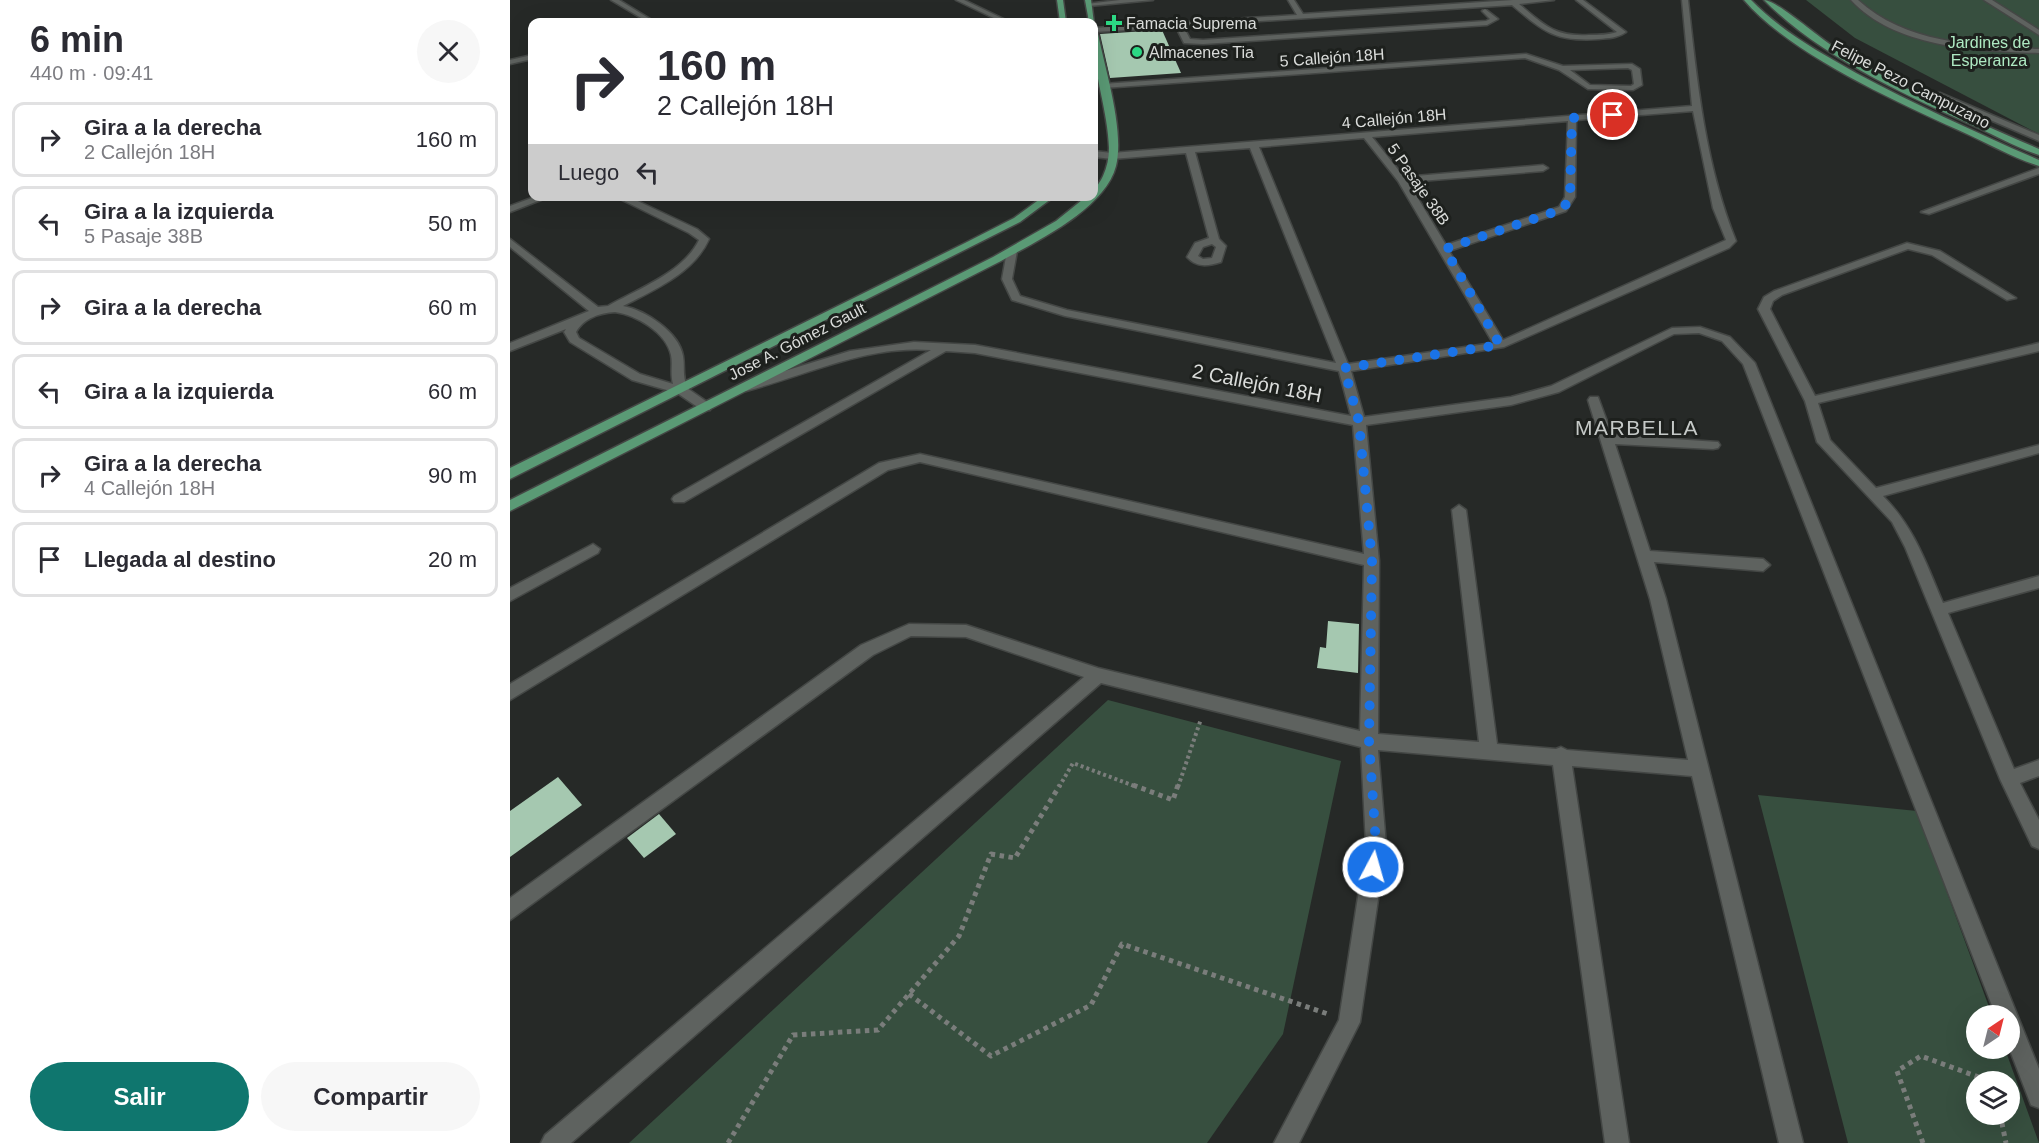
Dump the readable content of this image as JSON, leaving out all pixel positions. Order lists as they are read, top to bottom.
{
  "streets": {
    "main road": ["Felipe Pezo Campuzano", "Jose A. Gómez Gault"],
    "street": [
      "5 Callejón 18H",
      "4 Callejón 18H",
      "5 Pasaje 38B",
      "2 Callejón 18H"
    ]
  },
  "crossings": [
    ["5 Callejón 18H", "Jose A. Gómez Gault"],
    ["4 Callejón 18H", "5 Pasaje 38B"],
    ["4 Callejón 18H", "Jose A. Gómez Gault"],
    ["4 Callejón 18H", "2 Callejón 18H"],
    ["5 Pasaje 38B", "2 Callejón 18H"],
    ["Jose A. Gómez Gault", "2 Callejón 18H"]
  ],
  "districts": ["MARBELLA"],
  "parks": ["Jardines de Esperanza"],
  "places": {
    "health": ["Famacia Suprema"],
    "other": ["Almacenes Tia"]
  },
  "north": "top right",
  "page": {
    "heading": ["6 min", "440 m · 09:41"],
    "turn": ["160 m", "2 Callejón 18H"],
    "list": [
      {
        "name": "Gira a la derecha",
        "note": "2 Callejón 18H",
        "value": "160 m"
      },
      {
        "name": "Gira a la izquierda",
        "note": "5 Pasaje 38B",
        "value": "50 m"
      },
      {
        "name": "Gira a la derecha",
        "value": "60 m"
      },
      {
        "name": "Gira a la izquierda",
        "value": "60 m"
      },
      {
        "name": "Gira a la derecha",
        "note": "4 Callejón 18H",
        "value": "90 m"
      },
      {
        "name": "Llegada al destino",
        "value": "20 m"
      }
    ],
    "then": "Luego",
    "buttons": ["Salir", "Compartir"]
  }
}
